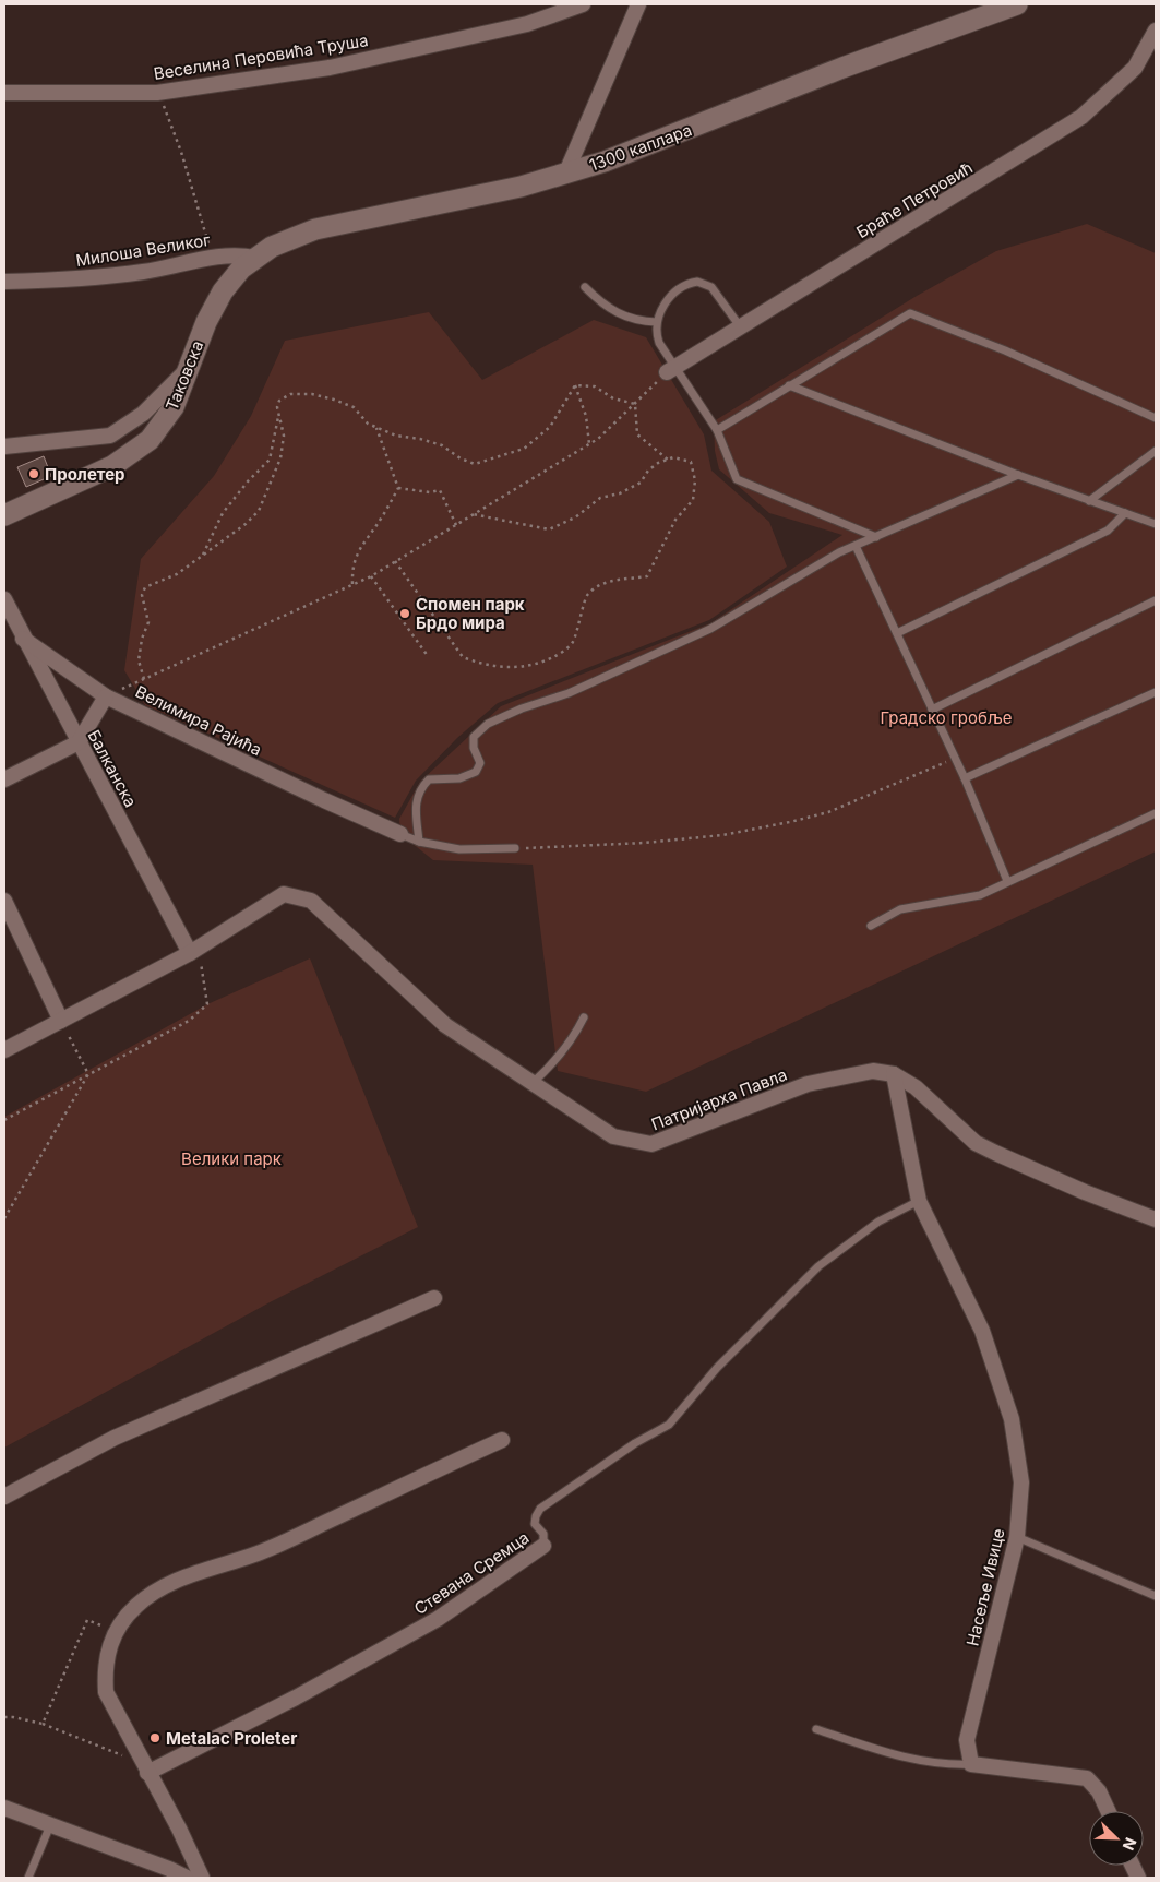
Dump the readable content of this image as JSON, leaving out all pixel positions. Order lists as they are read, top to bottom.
{
  "streets": {
    "street": [
      "Веселина Перовића Труша",
      "1300 каплара",
      "Браће Петровић",
      "Милоша Великог",
      "Таковска",
      "Велимира Рајића",
      "Балканска",
      "Патријарха Павла",
      "Стевана Сремца",
      "Насеље Ивице"
    ]
  },
  "crossings": [
    ["1300 каплара", "Милоша Великог"],
    ["1300 каплара", "Таковска"],
    ["Милоша Великог", "Таковска"],
    ["Велимира Рајића", "Балканска"],
    ["Балканска", "Патријарха Павла"],
    ["Патријарха Павла", "Насеље Ивице"],
    ["Стевана Сремца", "Насеље Ивице"]
  ],
  "parks": ["Градско гробље", "Велики парк"],
  "places": ["Пролетер", "Спомен парк Брдо мира", "Metalac Proleter"],
  "north": "bottom right"
}
